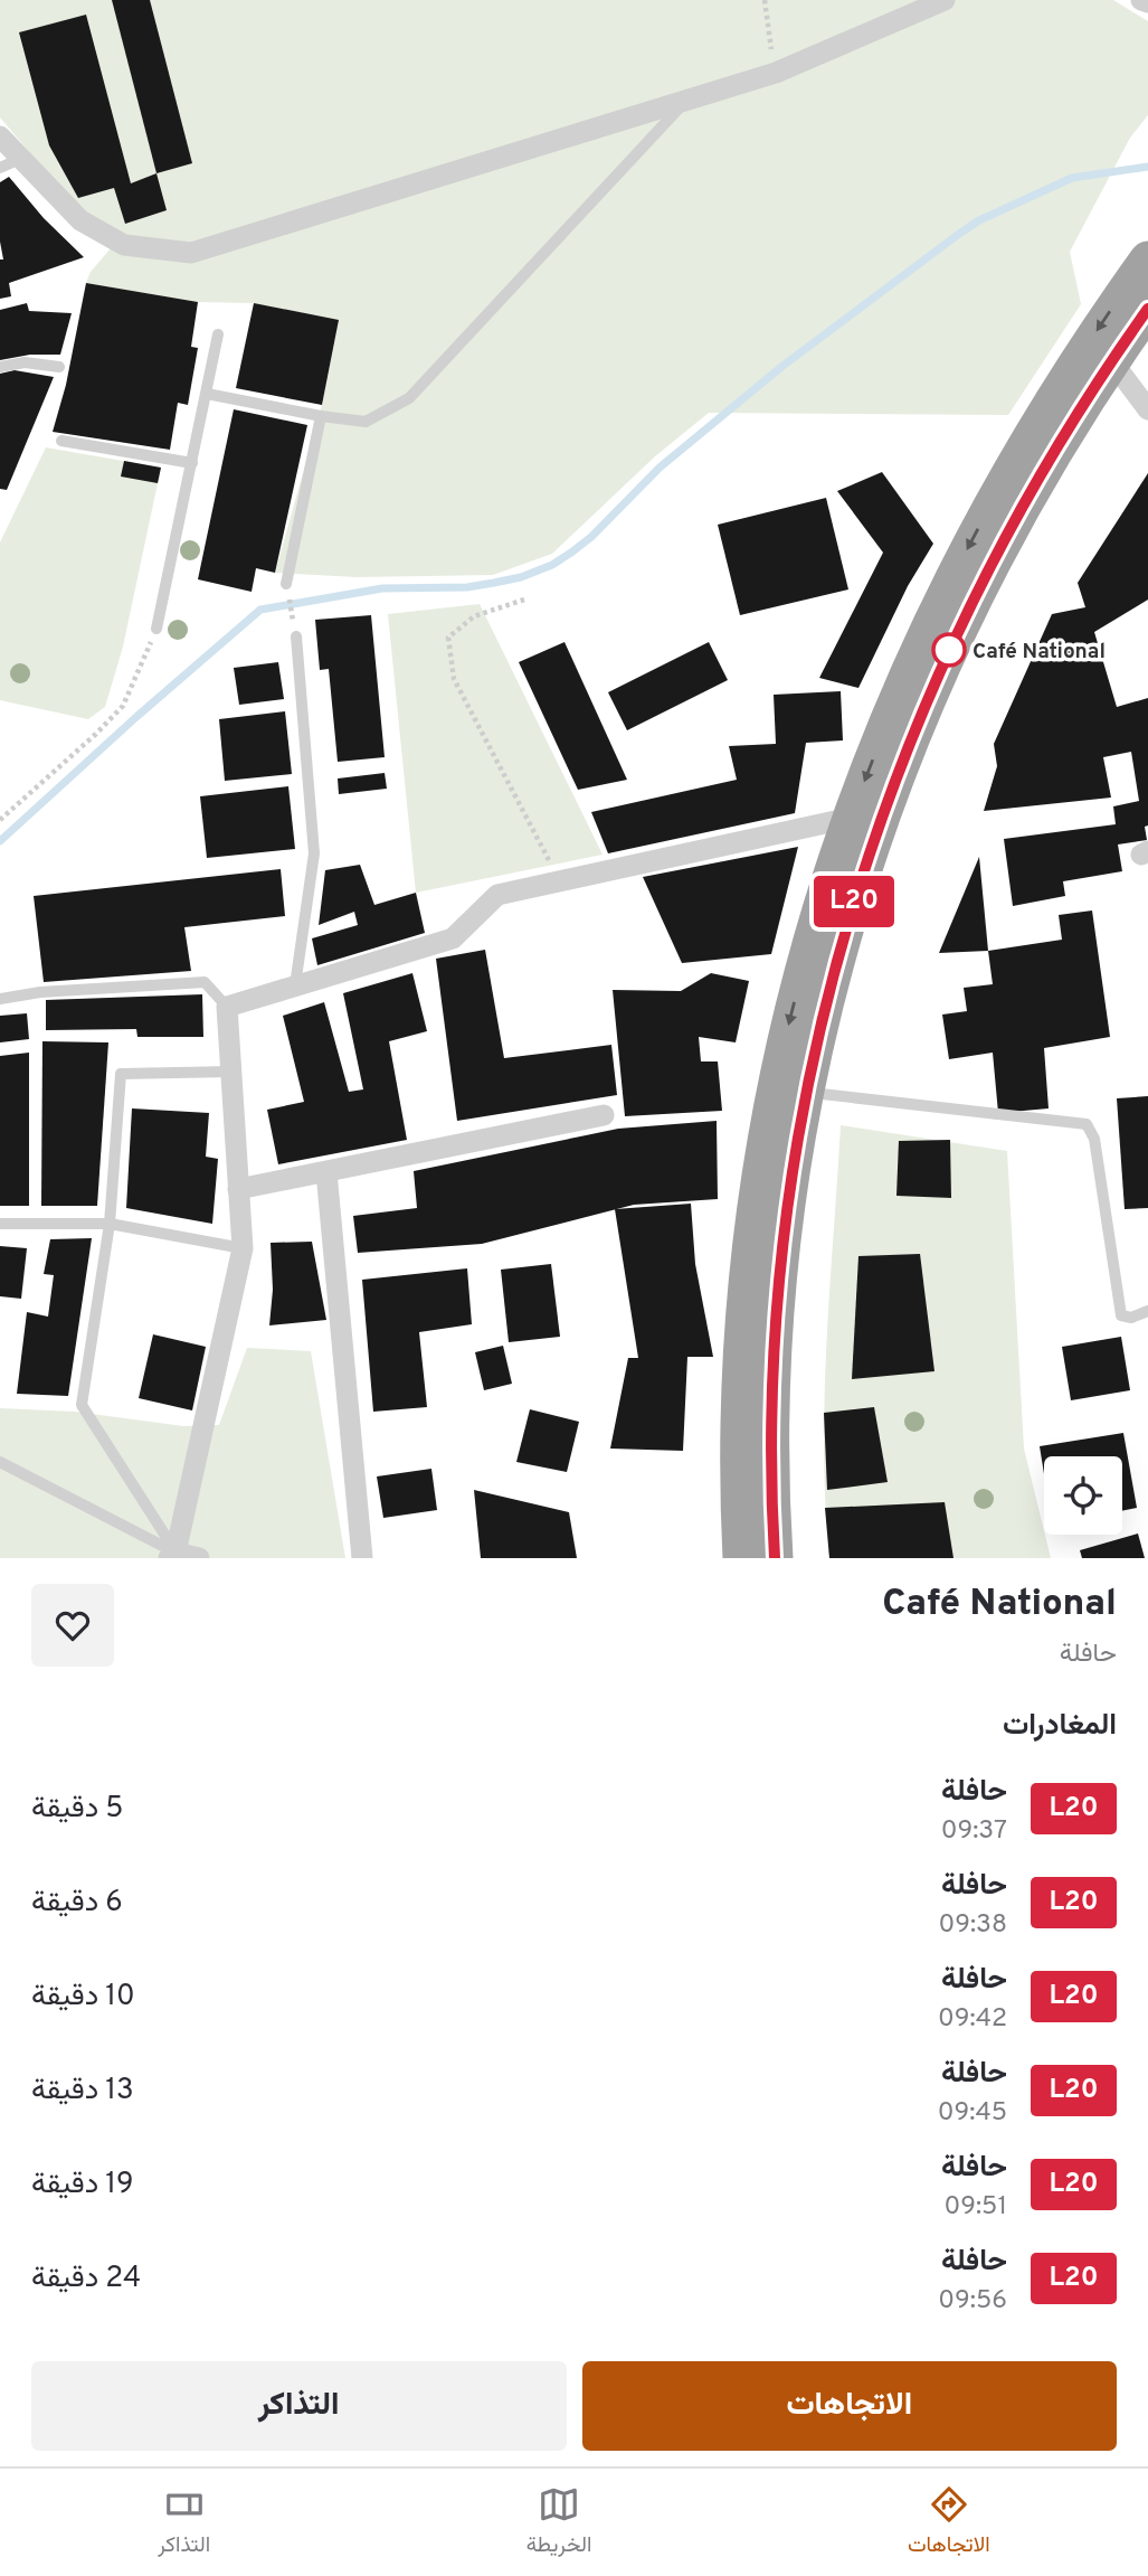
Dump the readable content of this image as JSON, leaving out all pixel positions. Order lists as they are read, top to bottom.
{
  "places": ["Café National"],
  "lines": ["bus line L20"],
  "page": {
    "on_map": "L20",
    "heading": [
      ["Café National", "حافلة"],
      "المغادرات"
    ],
    "list": [
      {
        "mark": "L20",
        "name": "حافلة",
        "note": "09:37",
        "value": "5 دقيقة"
      },
      {
        "mark": "L20",
        "name": "حافلة",
        "note": "09:38",
        "value": "6 دقيقة"
      },
      {
        "mark": "L20",
        "name": "حافلة",
        "note": "09:42",
        "value": "10 دقيقة"
      },
      {
        "mark": "L20",
        "name": "حافلة",
        "note": "09:45",
        "value": "13 دقيقة"
      },
      {
        "mark": "L20",
        "name": "حافلة",
        "note": "09:51",
        "value": "19 دقيقة"
      },
      {
        "mark": "L20",
        "name": "حافلة",
        "note": "09:56",
        "value": "24 دقيقة"
      }
    ],
    "buttons": ["الاتجاهات", "التذاكر"],
    "tabs": ["الاتجاهات", "الخريطة", "التذاكر"]
  }
}
